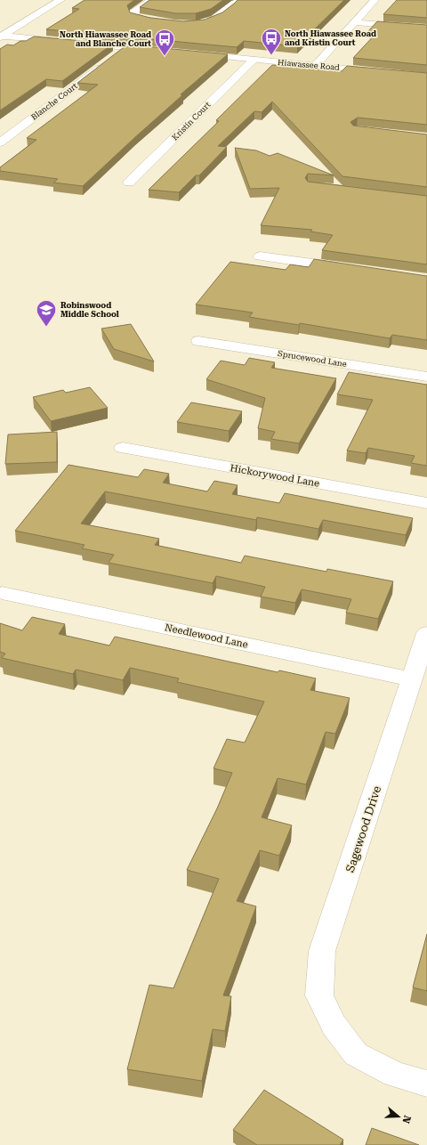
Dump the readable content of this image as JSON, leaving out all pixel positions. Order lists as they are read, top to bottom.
{
  "streets": {
    "street": [
      "Hiawassee Road",
      "Blanche Court",
      "Kristin Court",
      "Sprucewood Lane",
      "Hickorywood Lane",
      "Needlewood Lane",
      "Sagewood Drive"
    ]
  },
  "crossings": [
    ["Hiawassee Road", "Kristin Court"],
    ["Needlewood Lane", "Sagewood Drive"]
  ],
  "places": {
    "bus stop": ["North Hiawassee Road and Kristin Court", "North Hiawassee Road and Blanche Court"],
    "school or university": ["Robinswood Middle School"]
  },
  "north": "right"
}
